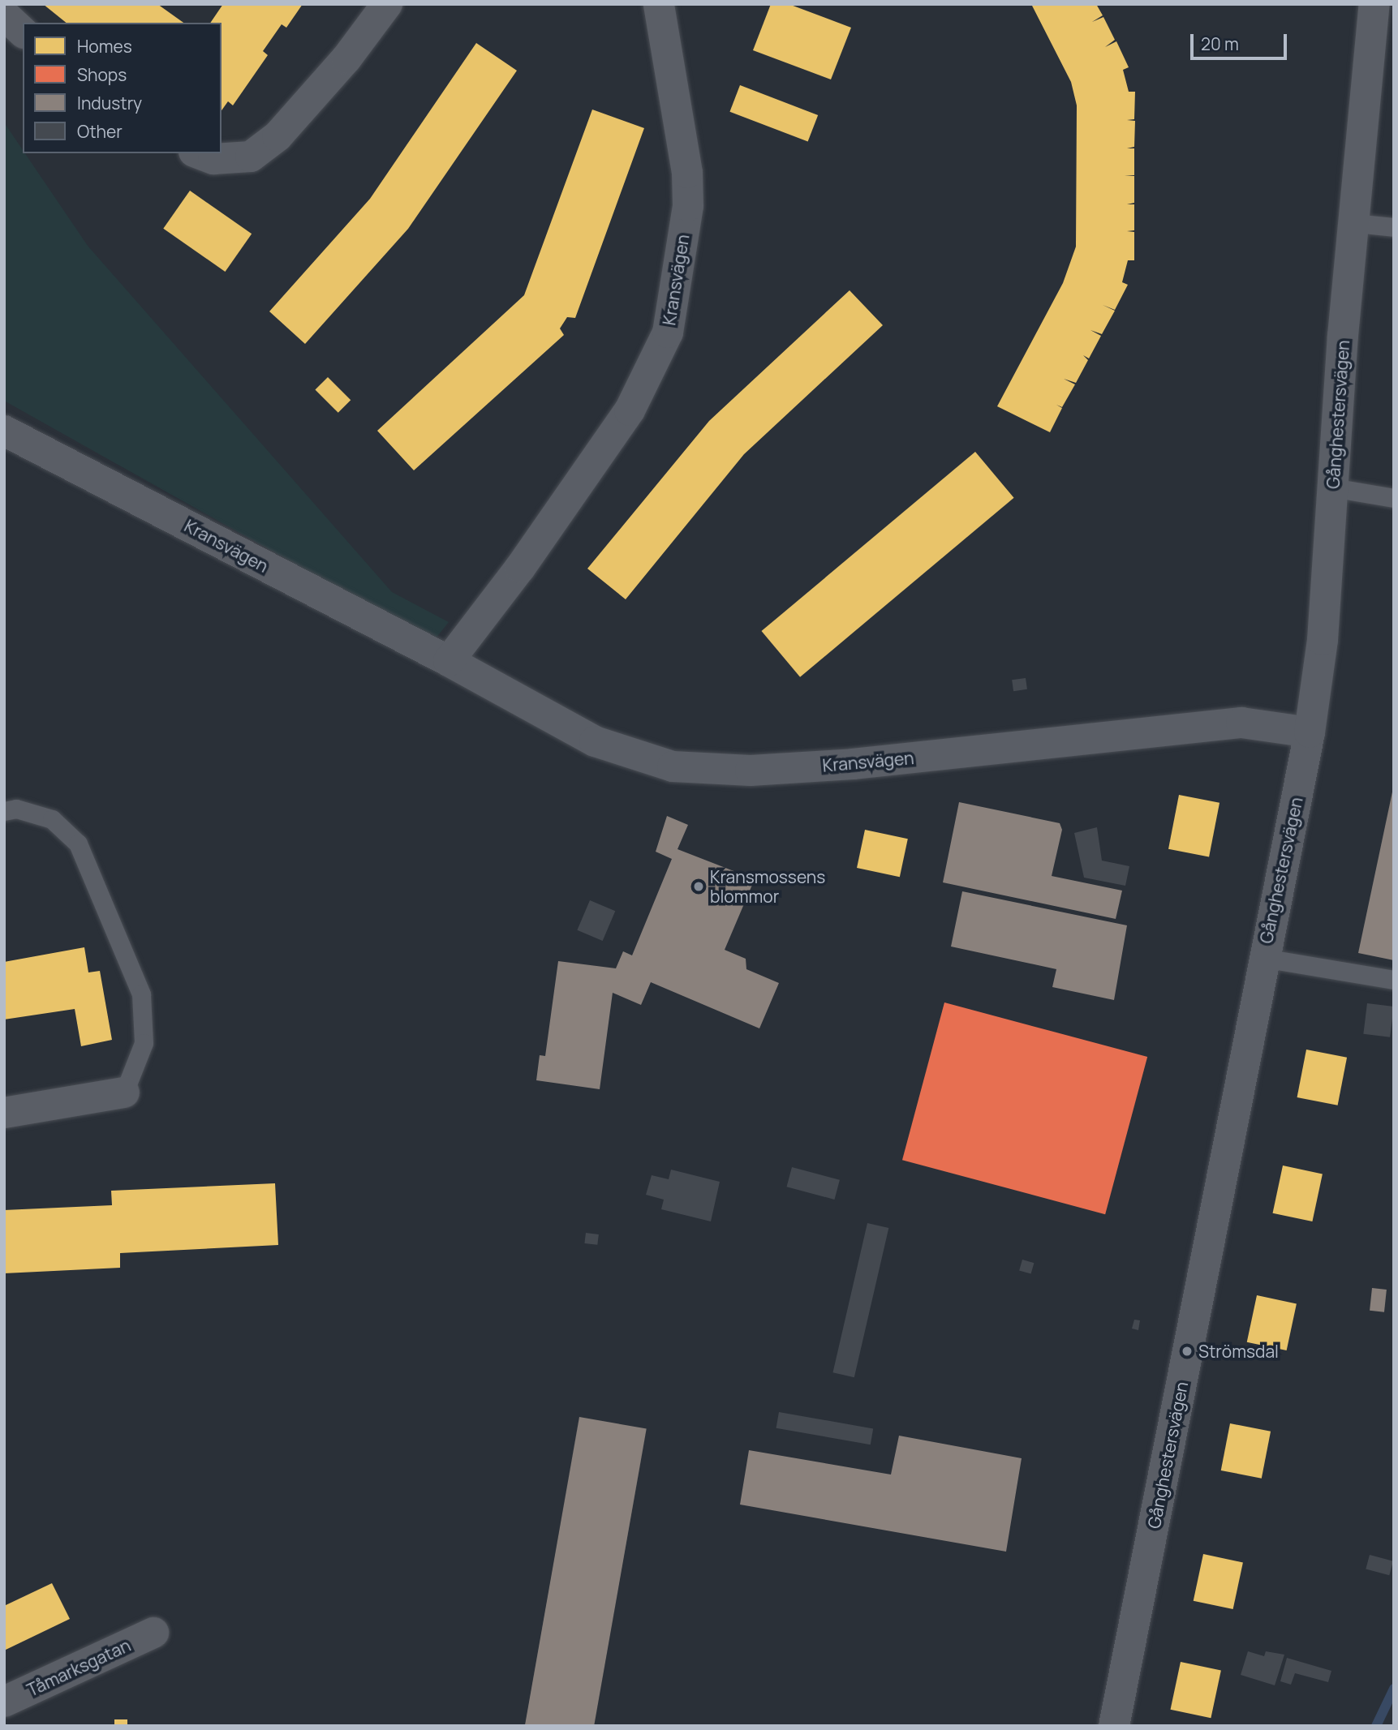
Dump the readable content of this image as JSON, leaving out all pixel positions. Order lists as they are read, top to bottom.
{
  "streets": {
    "street": ["Kransvägen", "Gånghestersvägen", "Tåmarksgatan"]
  },
  "crossings": [
    ["Kransvägen", "Gånghestersvägen"]
  ],
  "places": ["Kransmossens blommor", "Strömsdal"],
  "legend": [
    "Homes",
    "Shops",
    "Industry",
    "Other"
  ],
  "scale_bar": "20 m"
}
